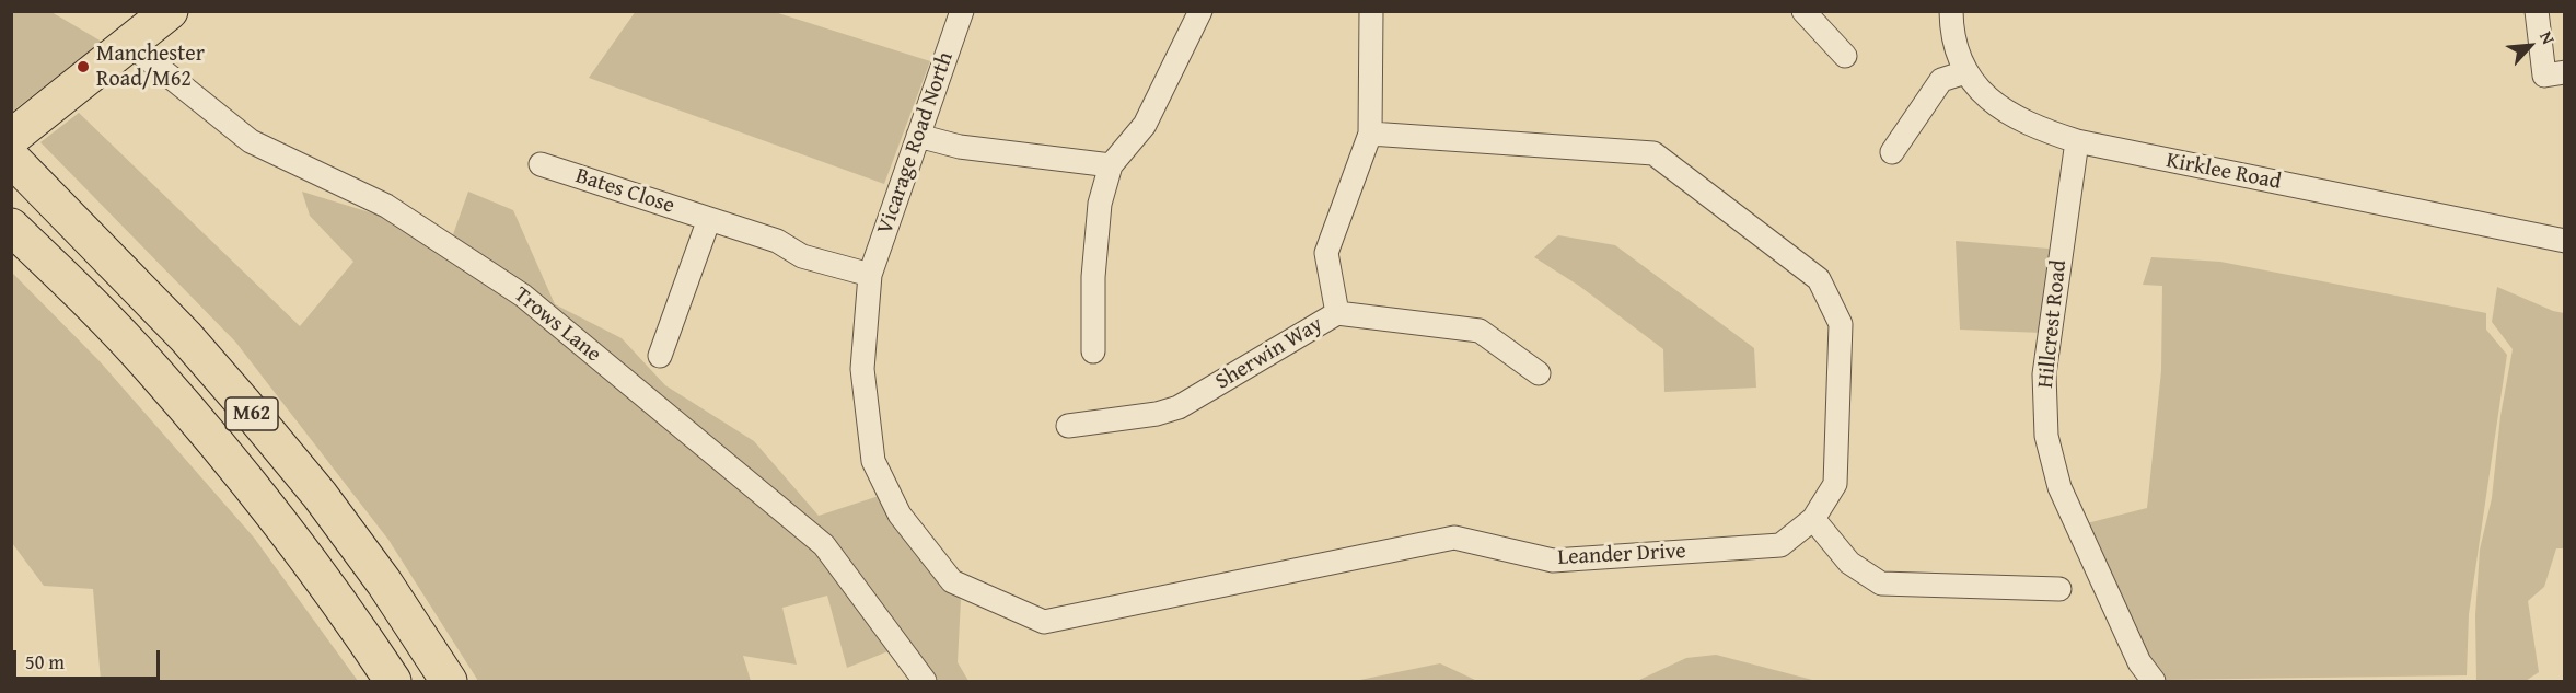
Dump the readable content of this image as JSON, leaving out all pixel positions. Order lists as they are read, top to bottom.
{
  "streets": {
    "main road": ["M62"],
    "street": [
      "Vicarage Road North",
      "Kirklee Road",
      "Bates Close",
      "Hillcrest Road",
      "Trows Lane",
      "Sherwin Way",
      "Leander Drive"
    ]
  },
  "crossings": [
    ["Vicarage Road North", "Bates Close"],
    ["Vicarage Road North", "Leander Drive"],
    ["Kirklee Road", "Hillcrest Road"],
    ["Bates Close", "Leander Drive"]
  ],
  "places": ["Manchester Road/M62"],
  "scale_bar": "50 m",
  "north": "top right"
}
